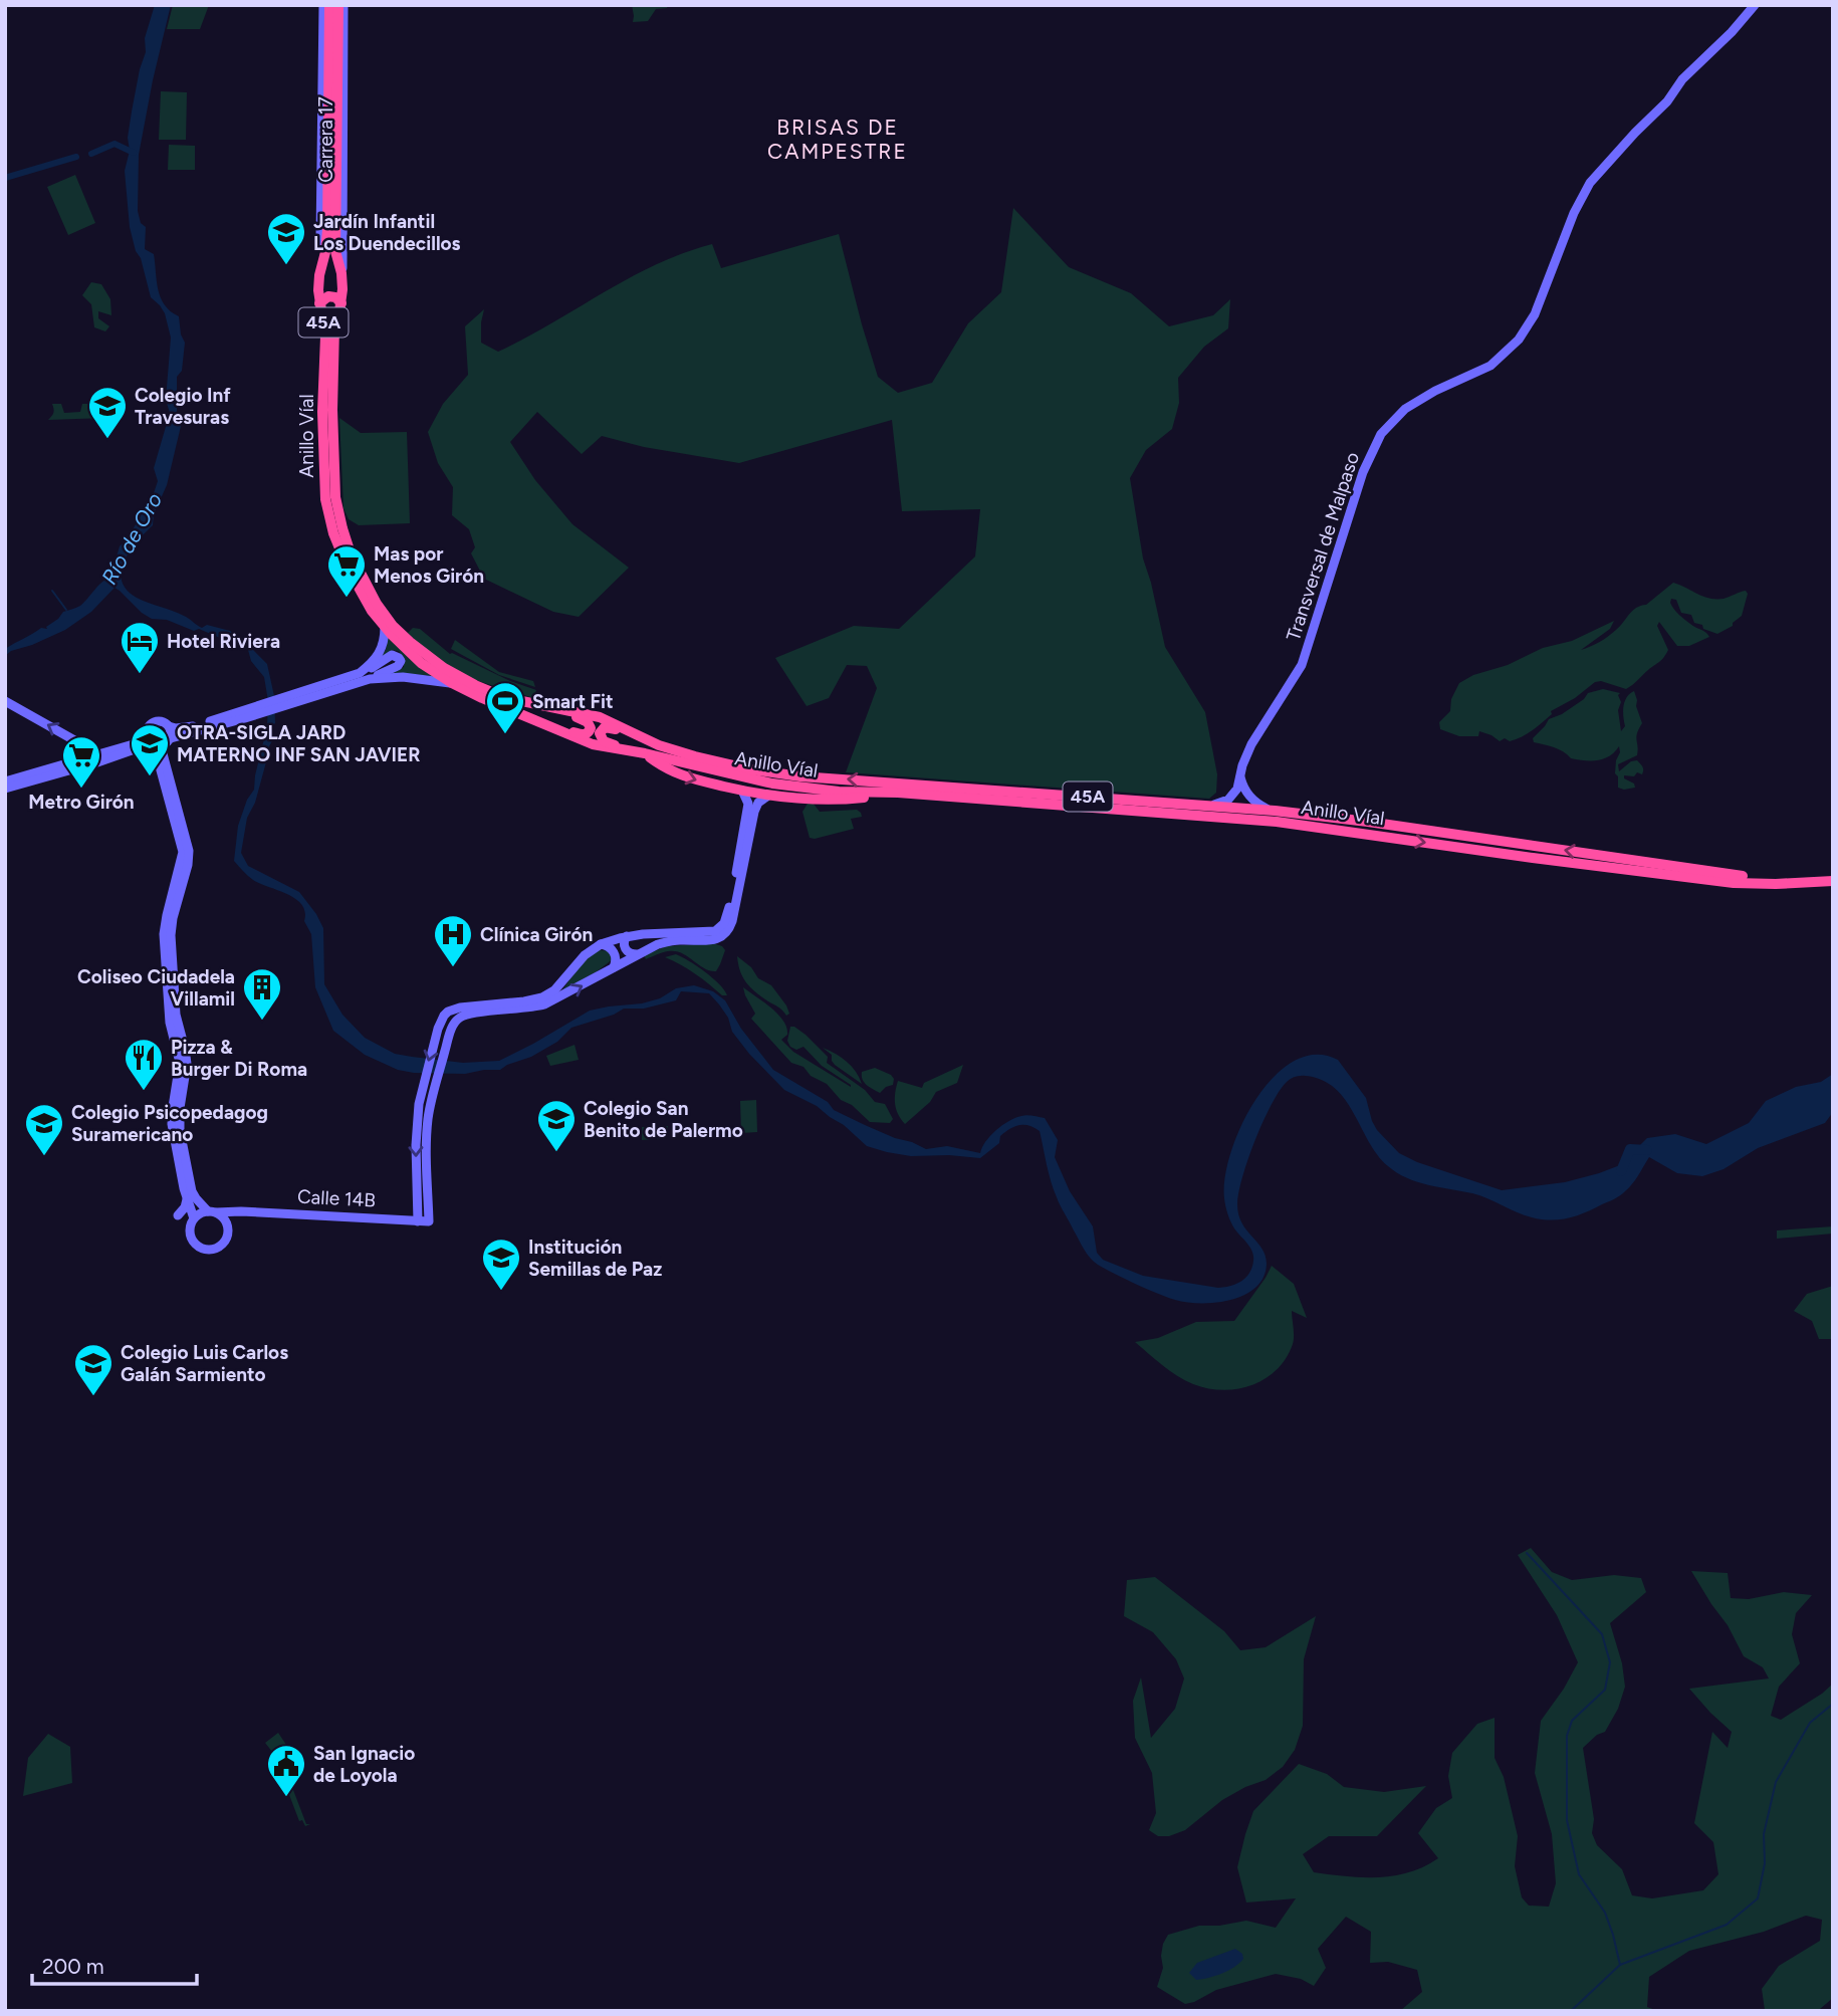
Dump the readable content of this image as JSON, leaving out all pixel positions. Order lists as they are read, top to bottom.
{
  "streets": {
    "highway": ["45A", "Anillo Víal"],
    "street": ["Transversal de Malpaso", "Calle 14B"]
  },
  "crossings": [
    ["Anillo Víal", "Transversal de Malpaso"]
  ],
  "one_way": ["Calle 14B"],
  "districts": ["BRISAS DE CAMPESTRE"],
  "water": ["Río de Oro"],
  "places": {
    "school or university": [
      "Jardín Infantil Los Duendecillos",
      "Colegio Inf Travesuras",
      "OTRA-SIGLA JARD MATERNO INF SAN JAVIER",
      "Colegio San Benito de Palermo",
      "Colegio Psicopedagog Suramericano",
      "Institución Semillas de Paz",
      "Colegio Luis Carlos Galán Sarmiento"
    ],
    "supermarket": ["Mas por Menos Girón", "Metro Girón"],
    "hotel": ["Hotel Riviera"],
    "sports": ["Smart Fit"],
    "hospital": ["Clínica Girón"],
    "building": ["Coliseo Ciudadela Villamil"],
    "restaurant": ["Pizza & Burger Di Roma"],
    "public building": ["San Ignacio de Loyola"]
  },
  "scale_bar": "200 m"
}
